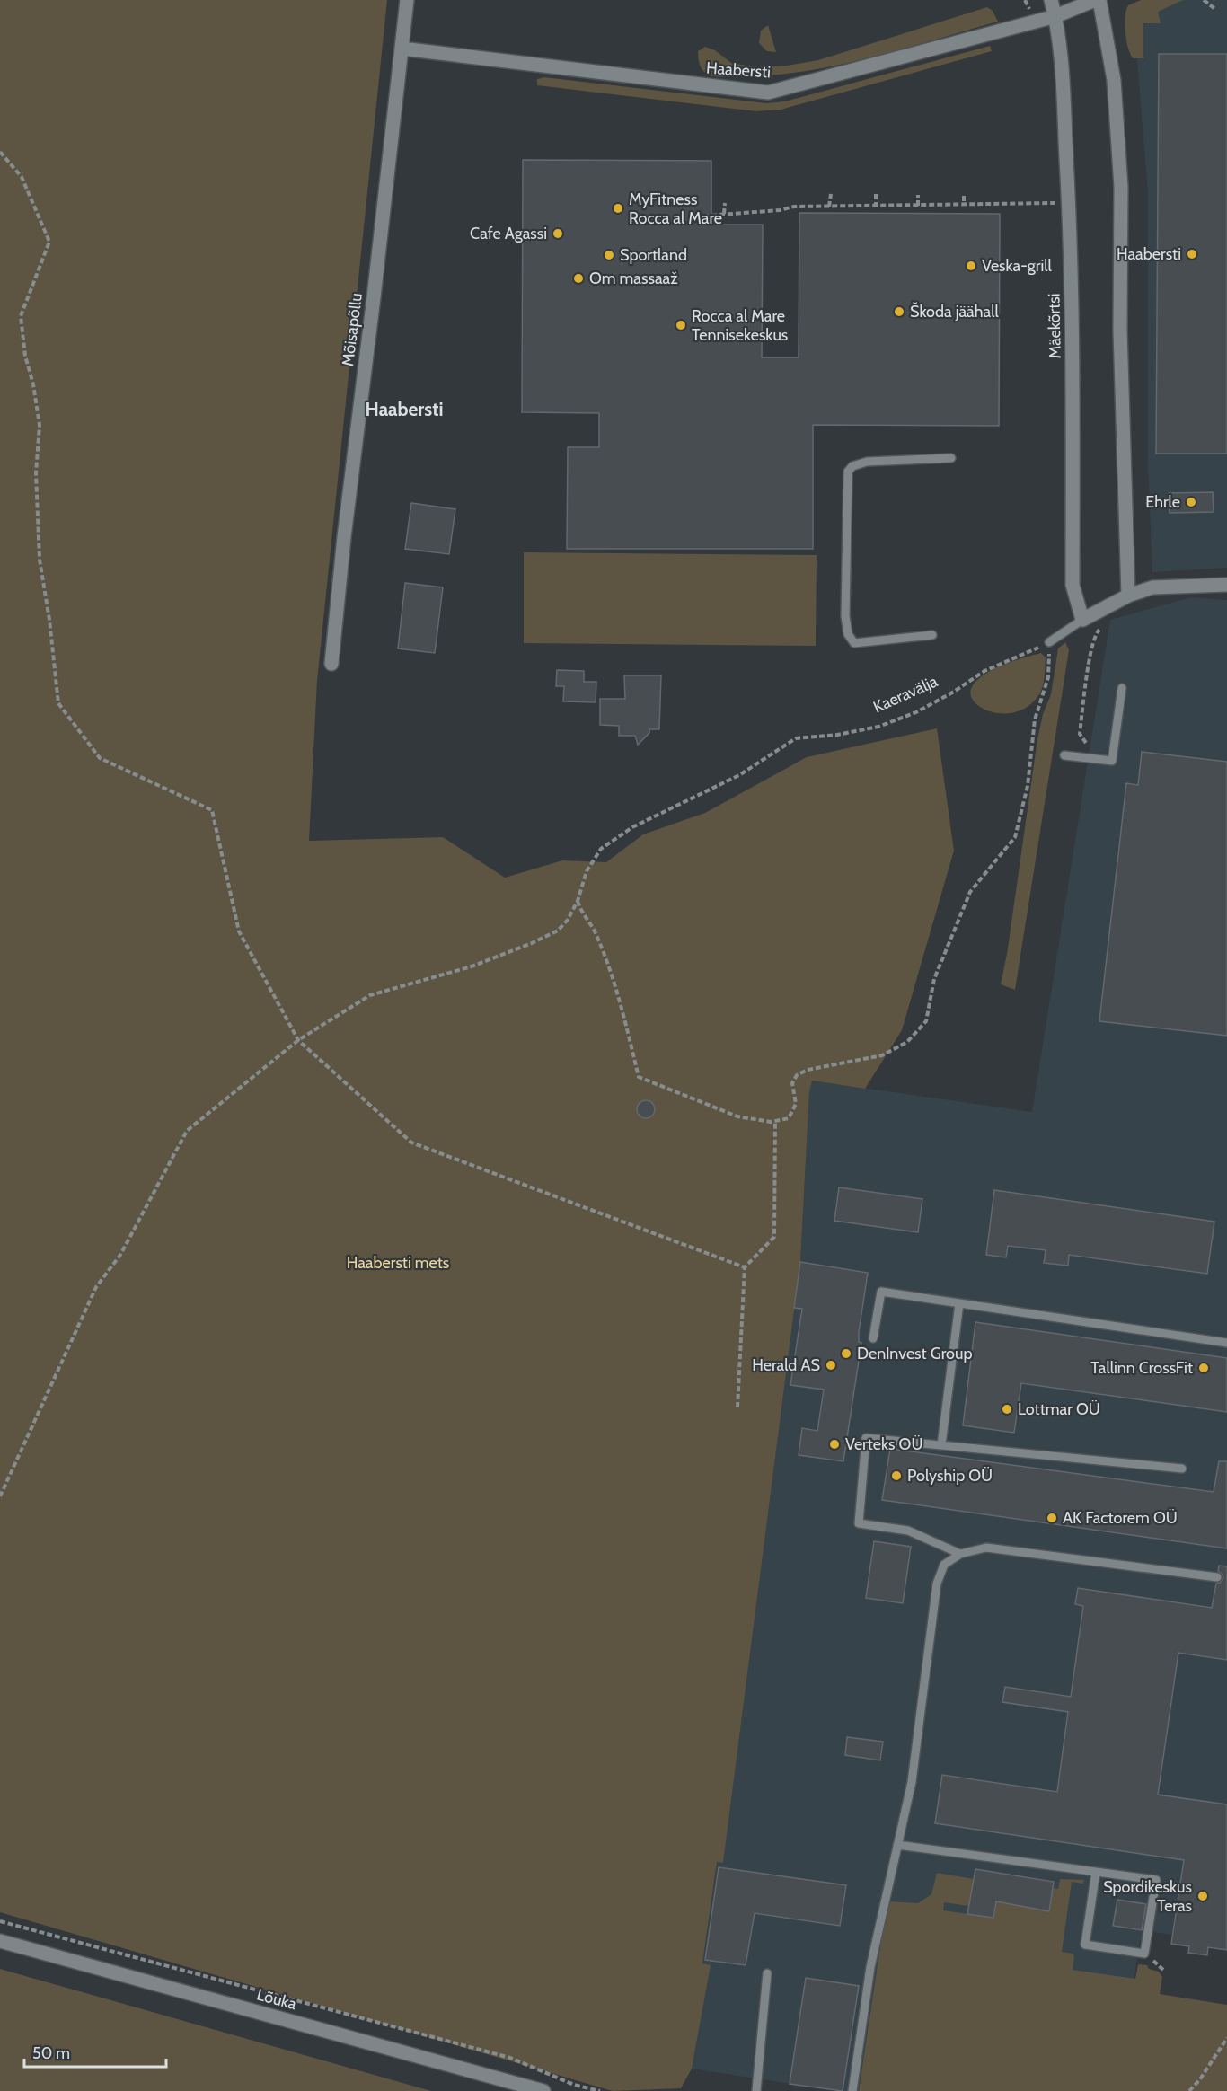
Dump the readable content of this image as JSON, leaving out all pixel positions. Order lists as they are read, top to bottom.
{
  "streets": {
    "street": [
      "Haabersti",
      "Mäekõrtsi",
      "Mõisapõllu",
      "Lõuka"
    ],
    "path": ["Kaeravälja"]
  },
  "crossings": [
    ["Haabersti", "Mäekõrtsi"],
    ["Haabersti", "Mõisapõllu"]
  ],
  "districts": ["Haabersti"],
  "parks": ["Haabersti mets"],
  "places": [
    "MyFitness Rocca al Mare",
    "Cafe Agassi",
    "Haabersti",
    "Sportland",
    "Veska-grill",
    "Om massaaž",
    "Škoda jäähall",
    "Rocca al Mare Tennisekeskus",
    "Ehrle",
    "DenInvest Group",
    "Herald AS",
    "Tallinn CrossFit",
    "Lottmar OÜ",
    "Verteks OÜ",
    "Polyship OÜ",
    "AK Factorem OÜ",
    "Spordikeskus Teras"
  ],
  "scale_bar": "50 m"
}
